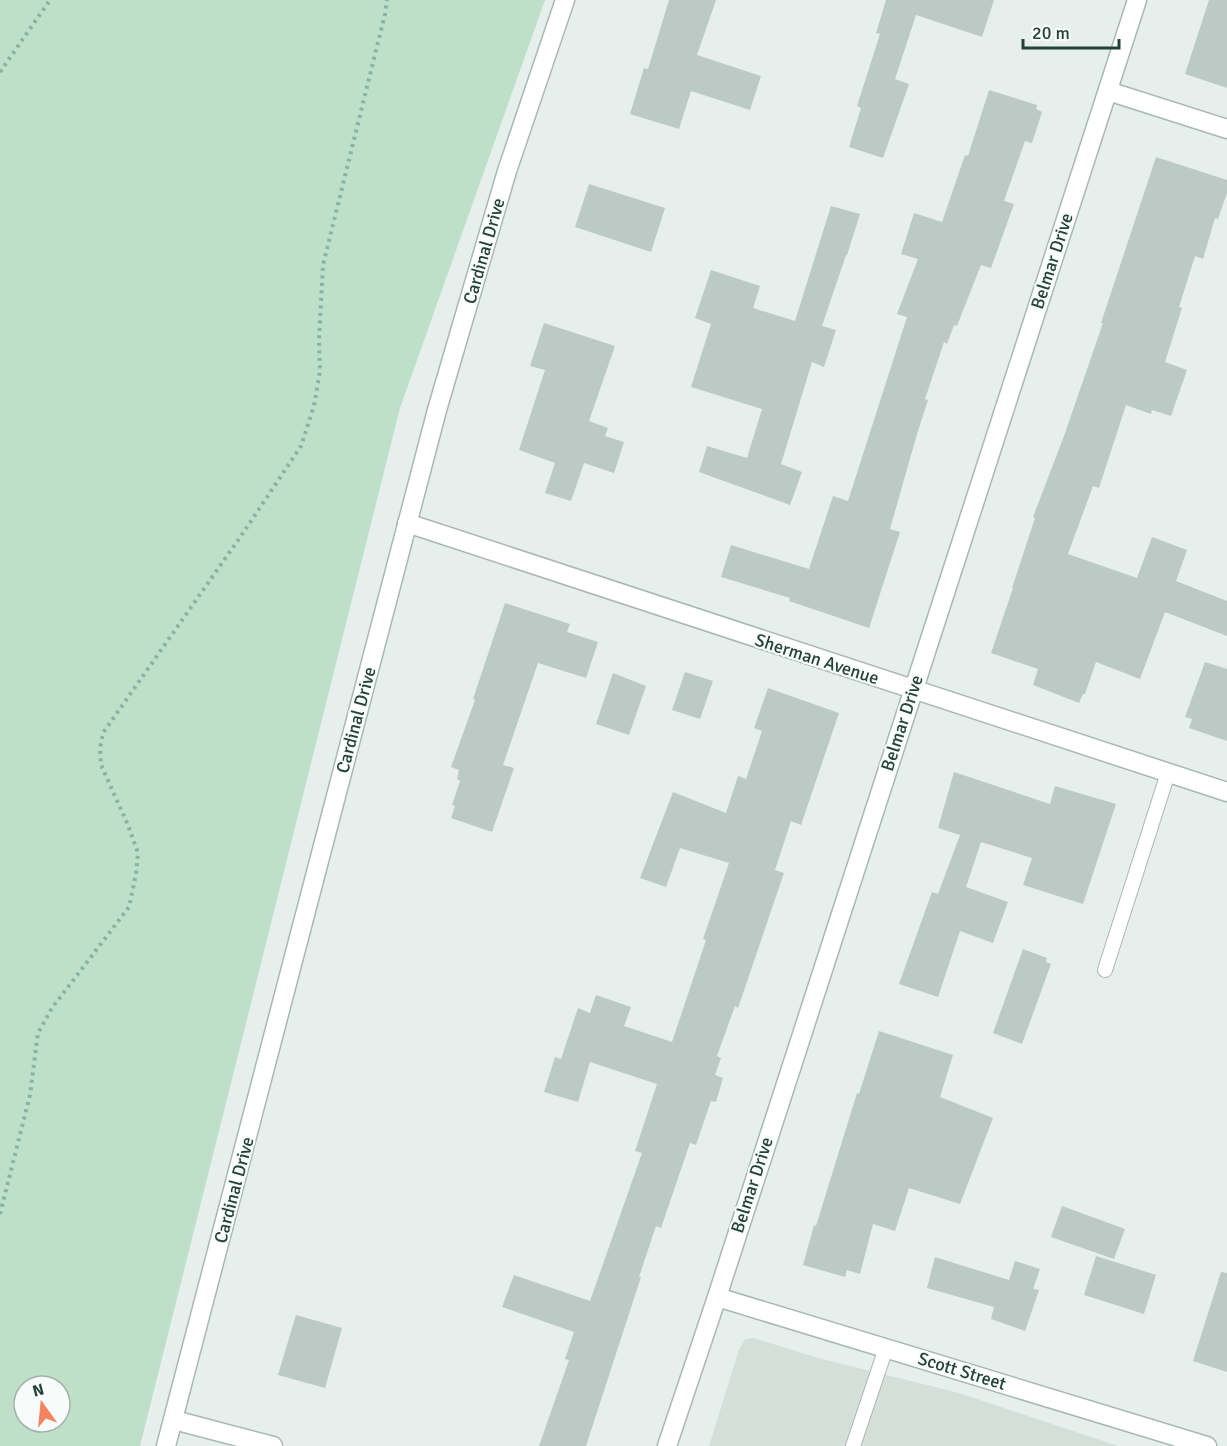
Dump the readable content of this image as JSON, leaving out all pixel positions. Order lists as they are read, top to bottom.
{
  "streets": {
    "street": [
      "Cardinal Drive",
      "Belmar Drive",
      "Sherman Avenue",
      "Scott Street"
    ]
  },
  "crossings": [
    ["Cardinal Drive", "Sherman Avenue"],
    ["Belmar Drive", "Sherman Avenue"],
    ["Belmar Drive", "Scott Street"]
  ],
  "scale_bar": "20 m",
  "north": "top"
}
